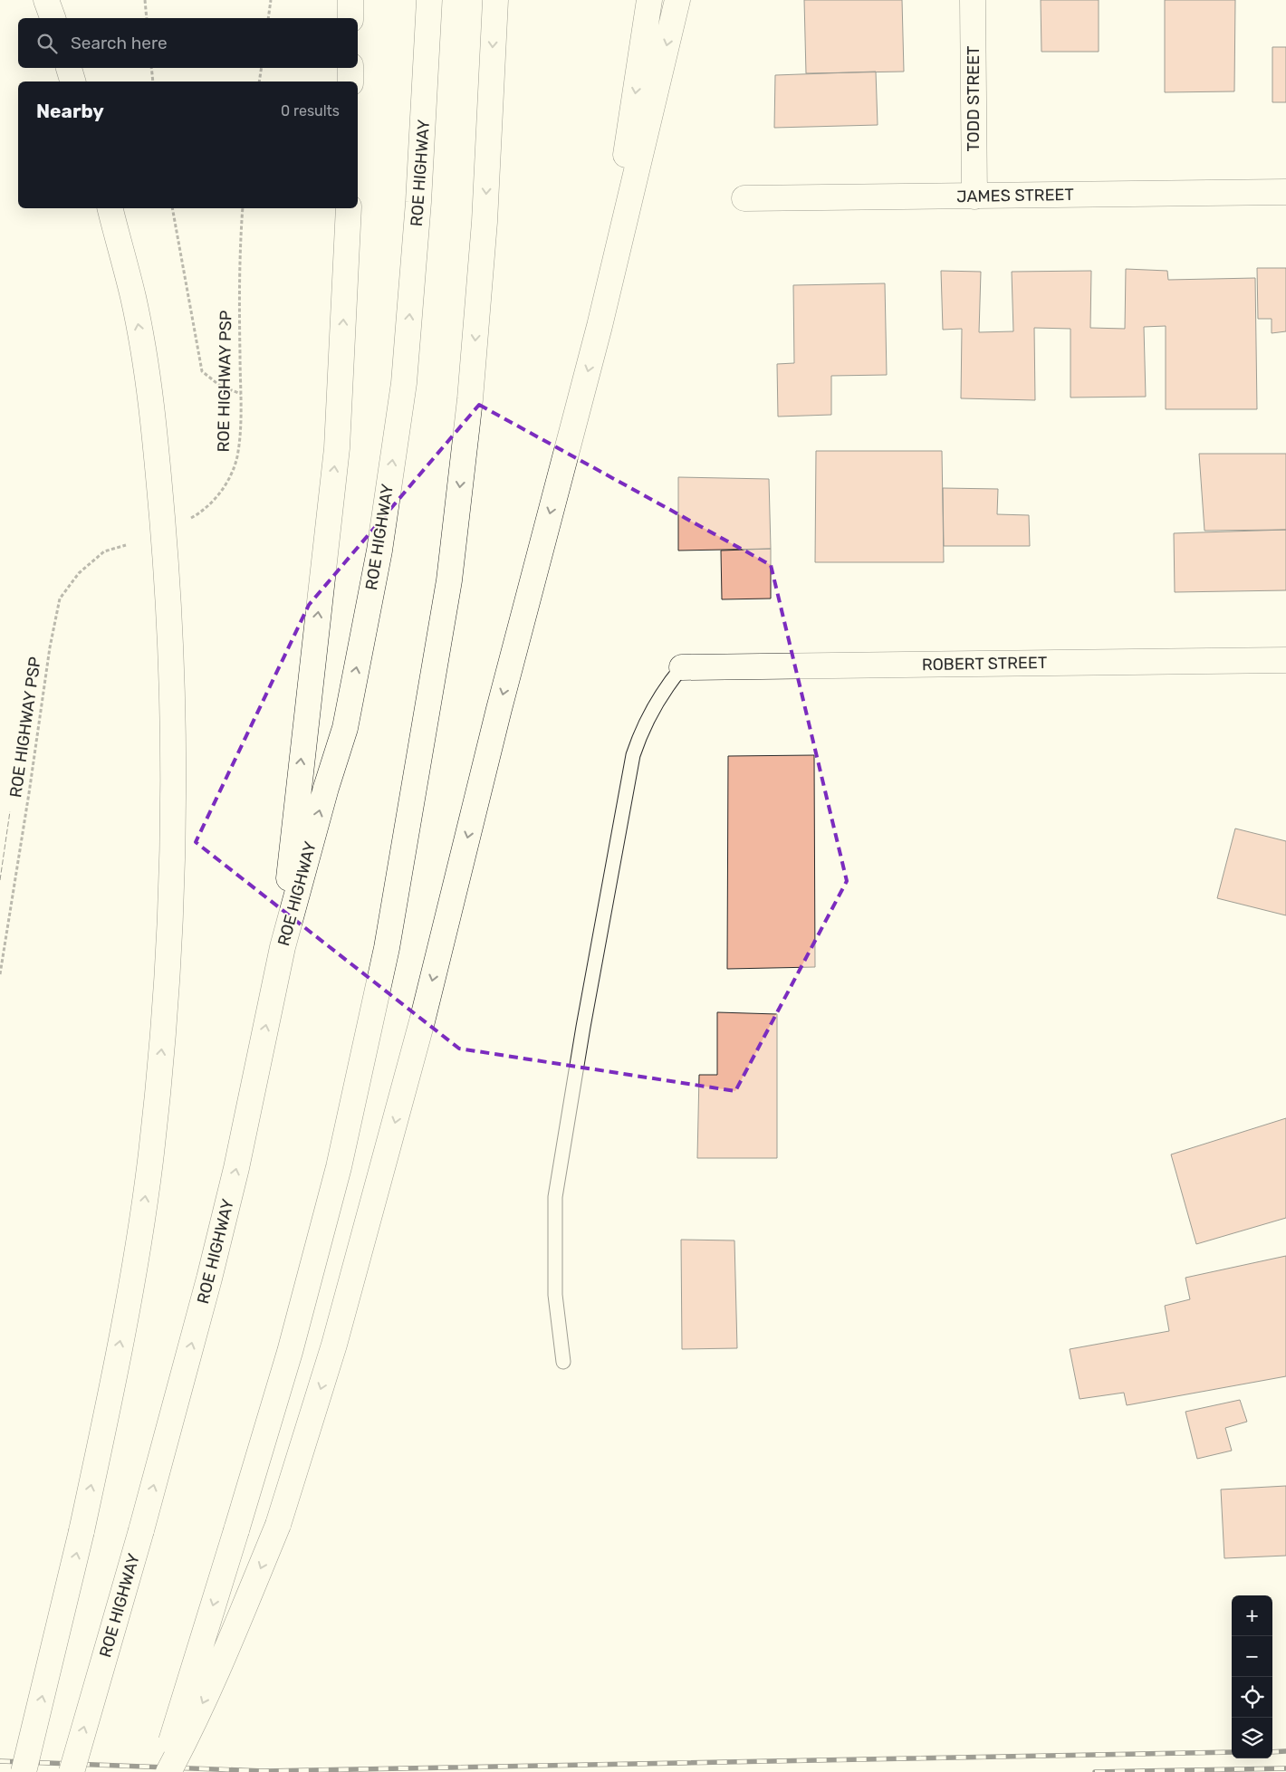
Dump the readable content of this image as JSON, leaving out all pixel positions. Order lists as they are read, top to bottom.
{
  "streets": {
    "main road": [
      "TODD STREET",
      "ROE HIGHWAY",
      "JAMES STREET",
      "ROBERT STREET"
    ],
    "path": ["ROE HIGHWAY PSP"]
  },
  "crossings": [
    ["TODD STREET", "JAMES STREET"]
  ],
  "page": {
    "search": "Search here",
    "heading": ["Nearby", "0 results"],
    "map_buttons": ["+", "−"]
  }
}
